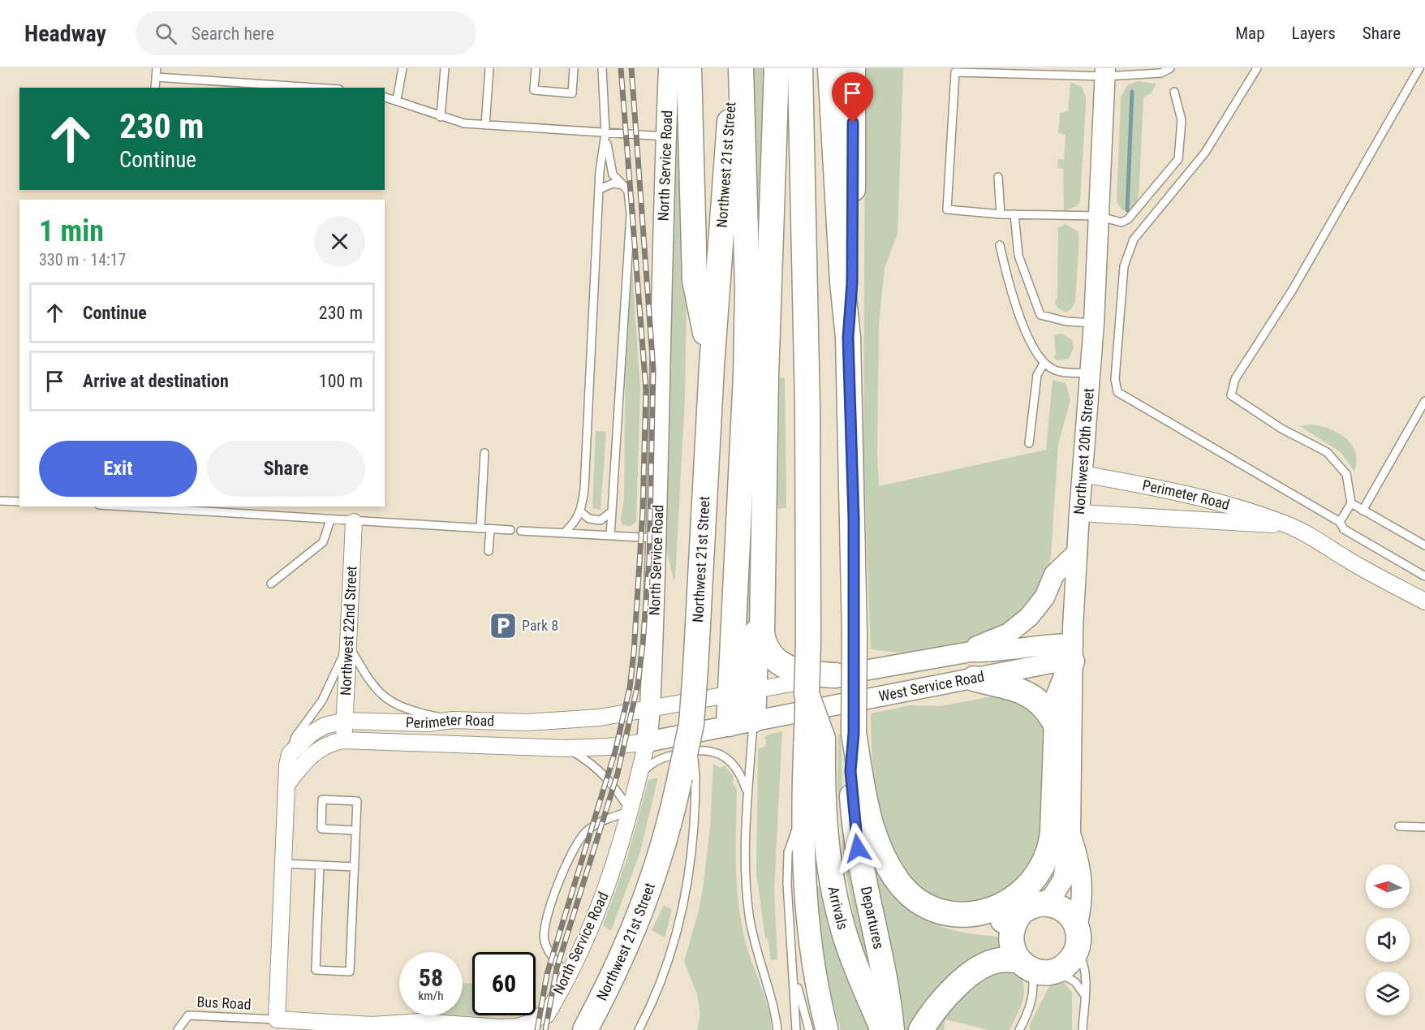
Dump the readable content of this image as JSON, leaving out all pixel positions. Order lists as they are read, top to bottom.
{
  "streets": {
    "main road": ["Northwest 21st Street", "Arrivals", "Departures"],
    "street": [
      "North Service Road",
      "Northwest 20th Street",
      "Perimeter Road",
      "Northwest 22nd Street",
      "West Service Road"
    ],
    "lane": ["Bus Road"]
  },
  "crossings": [
    ["North Service Road", "Perimeter Road"],
    ["North Service Road", "West Service Road"],
    ["Northwest 20th Street", "Perimeter Road"],
    ["Northwest 20th Street", "West Service Road"],
    ["Perimeter Road", "Northwest 22nd Street"],
    ["Perimeter Road", "West Service Road"]
  ],
  "places": {
    "parking": ["Park 8"]
  },
  "north": "left",
  "page": {
    "header": "Headway",
    "search": "Search here",
    "nav": ["Map", "Layers", "Share"],
    "turn": ["230 m", "Continue"],
    "heading": ["1 min", "330 m · 14:17"],
    "list": [
      {
        "name": "Continue",
        "value": "230 m"
      },
      {
        "name": "Arrive at destination",
        "value": "100 m"
      }
    ],
    "buttons": ["Exit", "Share"],
    "speed": "58 km/h",
    "limit": "60"
  }
}
